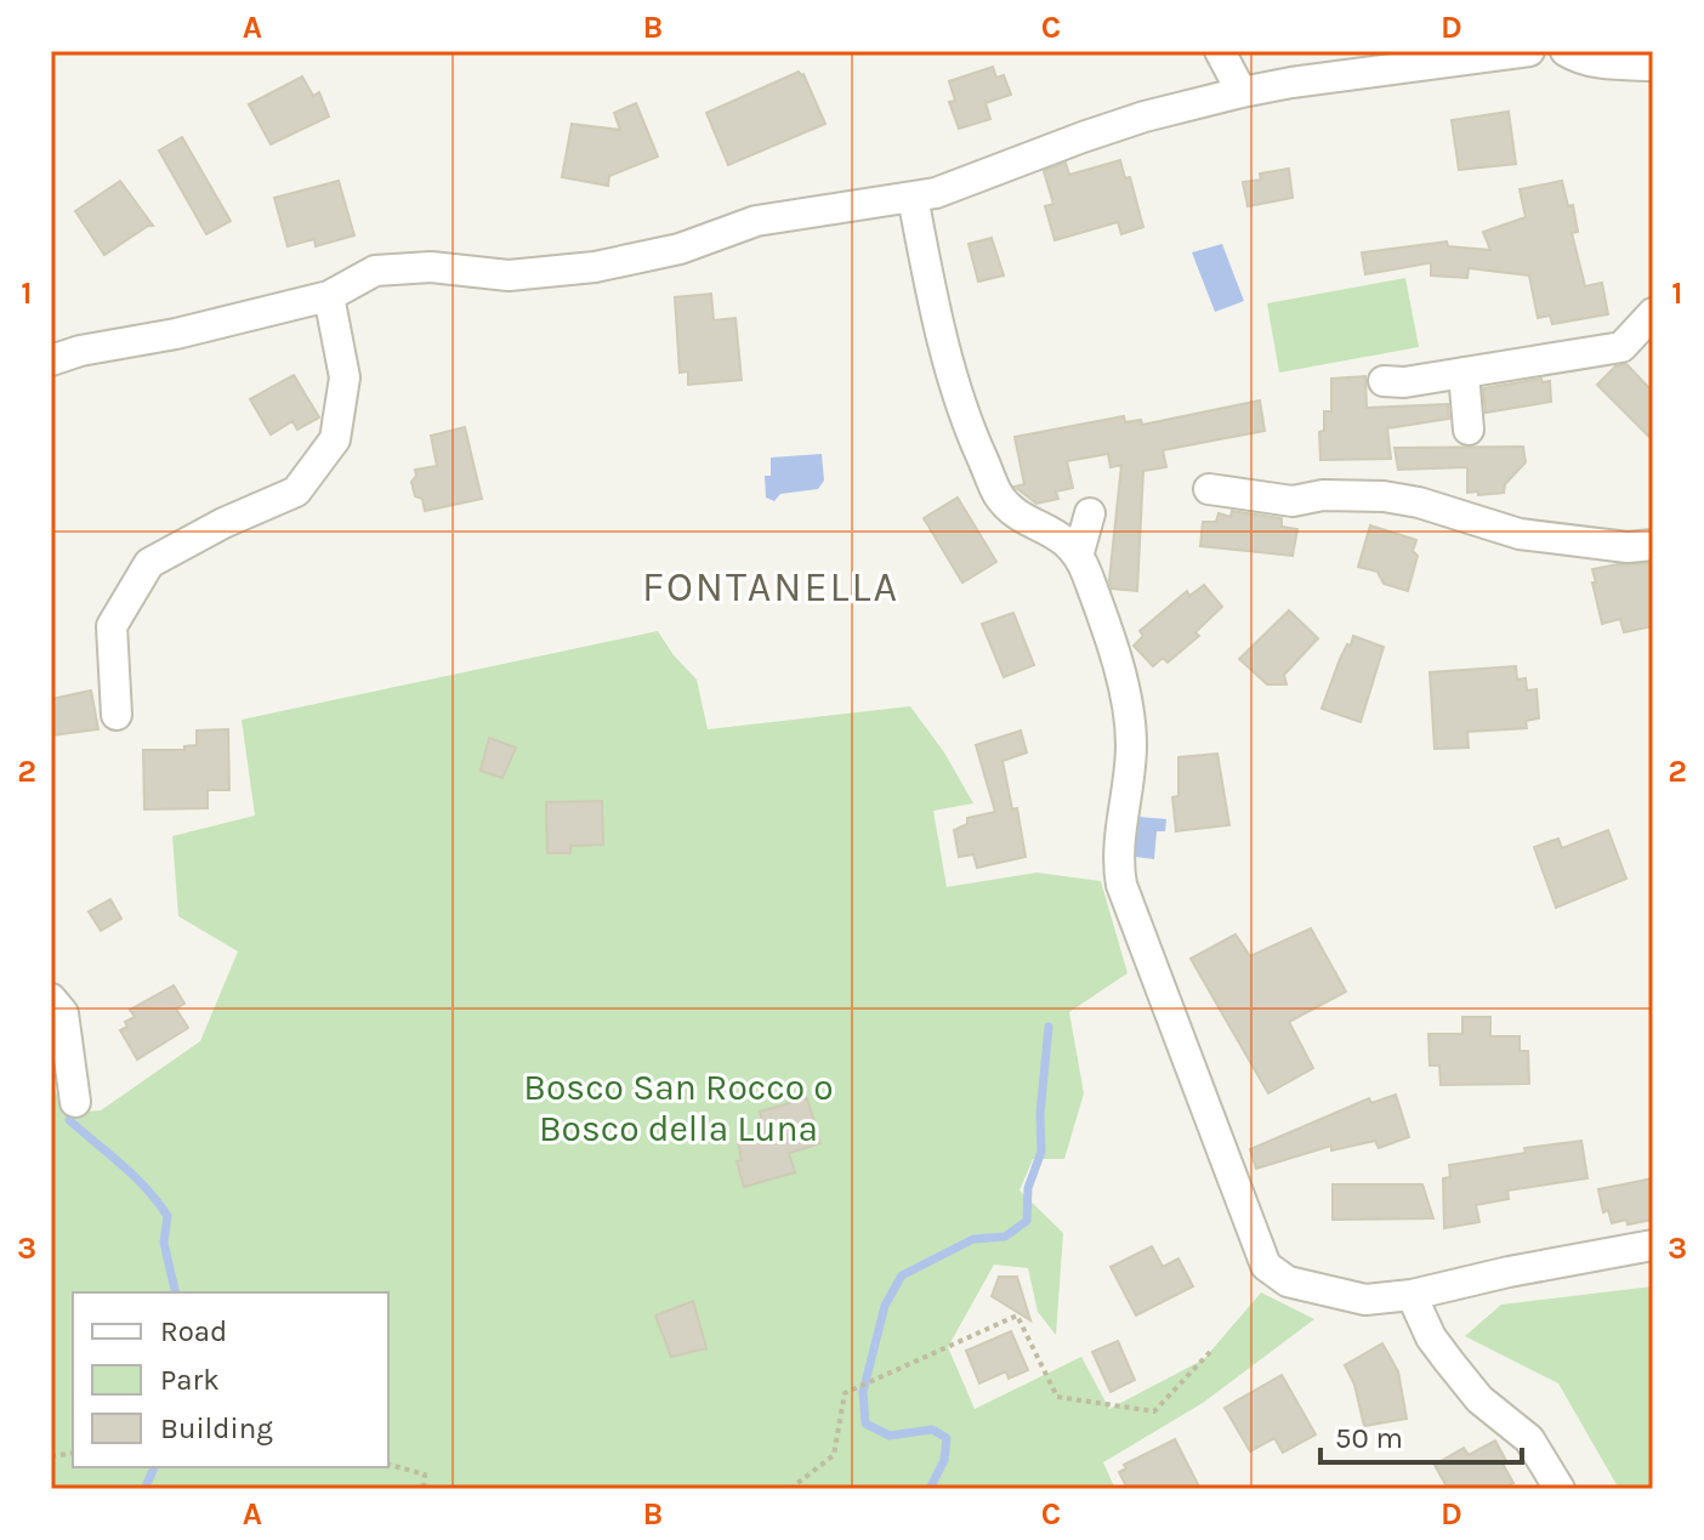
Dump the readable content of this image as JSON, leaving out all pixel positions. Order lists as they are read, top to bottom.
{
  "districts": ["FONTANELLA"],
  "parks": ["Bosco San Rocco o Bosco della Luna"],
  "legend": ["Road", "Park", "Building"],
  "scale_bar": "50 m",
  "grid": {
    "columns": [
      "A",
      "B",
      "C",
      "D"
    ],
    "rows": ["1", "2", "3"]
  }
}
